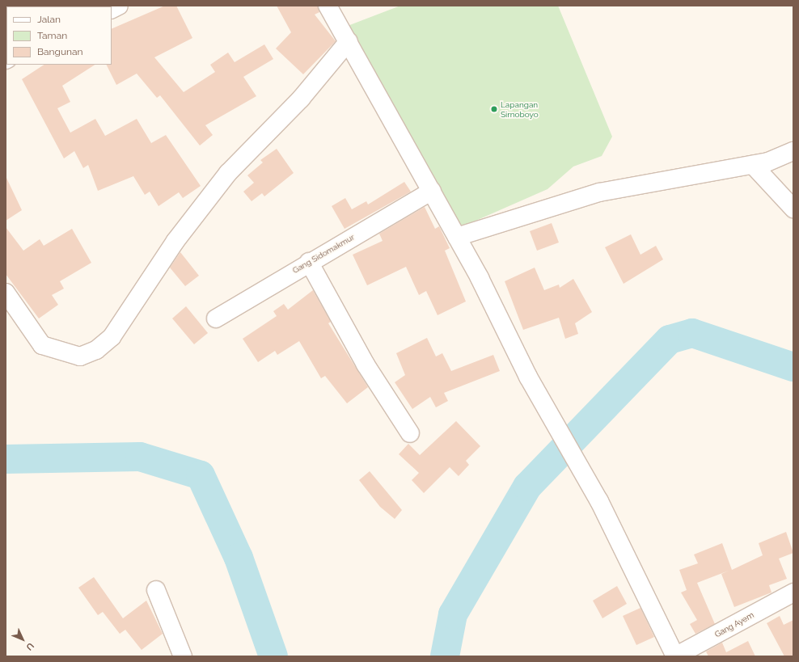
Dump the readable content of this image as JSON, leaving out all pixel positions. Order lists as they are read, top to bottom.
{
  "streets": {
    "street": ["Gang Sidomakmur", "Gang Ayem"]
  },
  "places": ["Lapangan Sirnoboyo"],
  "legend": ["Jalan", "Taman", "Bangunan"],
  "north": "bottom right"
}
